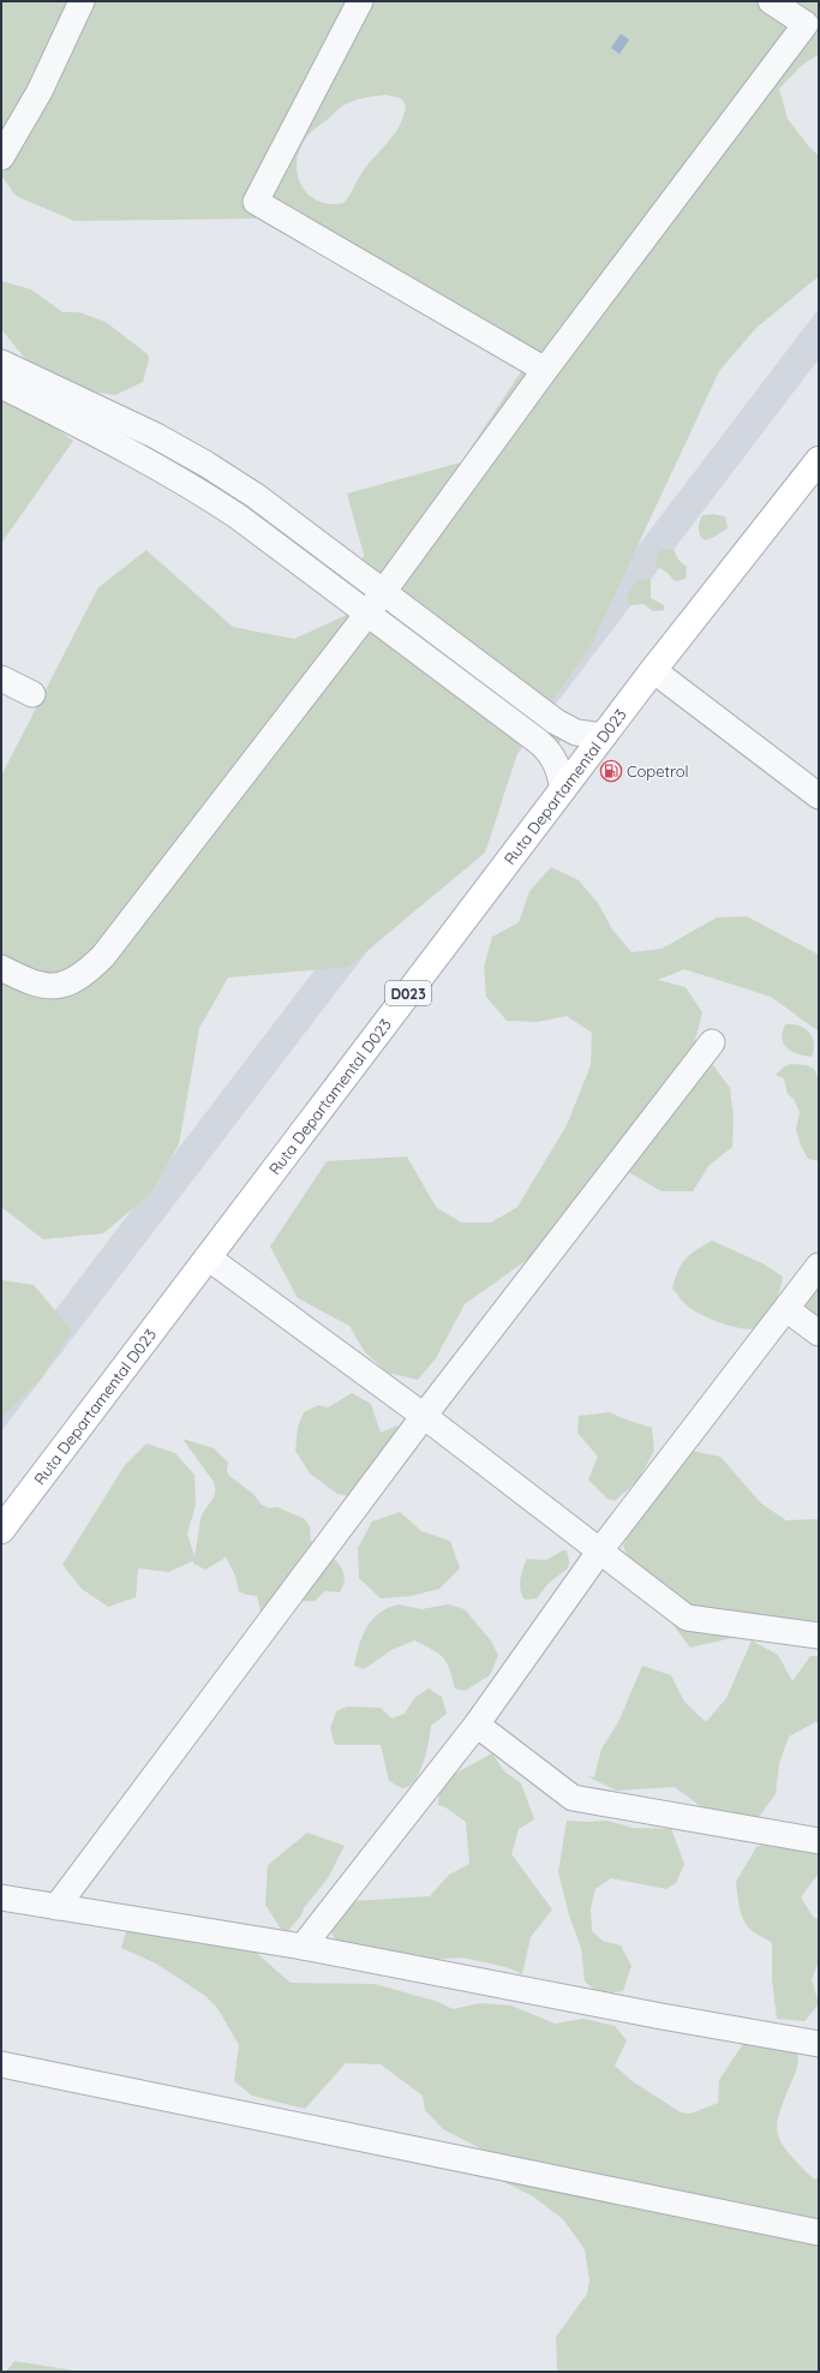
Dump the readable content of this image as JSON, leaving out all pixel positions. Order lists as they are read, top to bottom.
{
  "streets": {
    "main road": ["Ruta Departamental D023", "D023"]
  },
  "places": {
    "fuel station": ["Copetrol"]
  }
}
